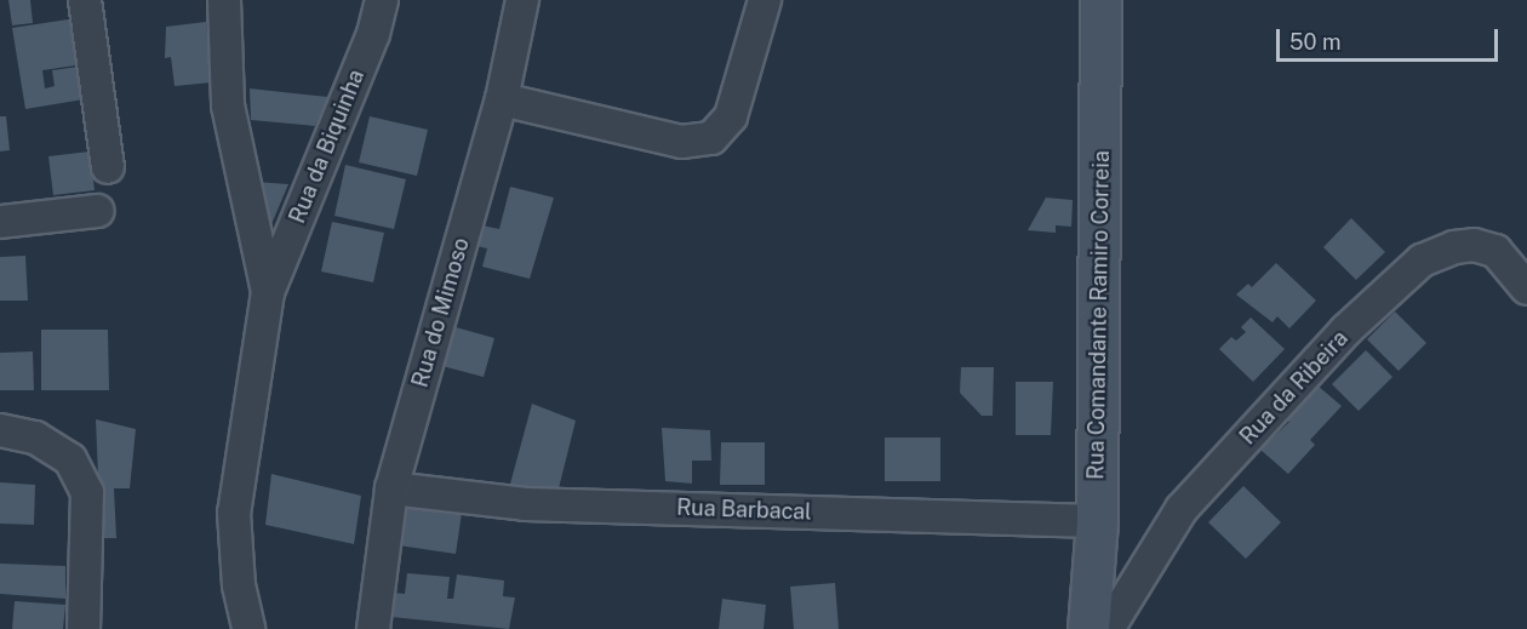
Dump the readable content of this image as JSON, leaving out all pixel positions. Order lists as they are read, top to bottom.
{
  "streets": {
    "street": [
      "Rua da Biquinha",
      "Rua do Mimoso",
      "Rua Comandante Ramiro Correia",
      "Rua da Ribeira",
      "Rua Barbacal"
    ]
  },
  "crossings": [
    ["Rua do Mimoso", "Rua Barbacal"],
    ["Rua Comandante Ramiro Correia", "Rua Barbacal"]
  ],
  "scale_bar": "50 m"
}
